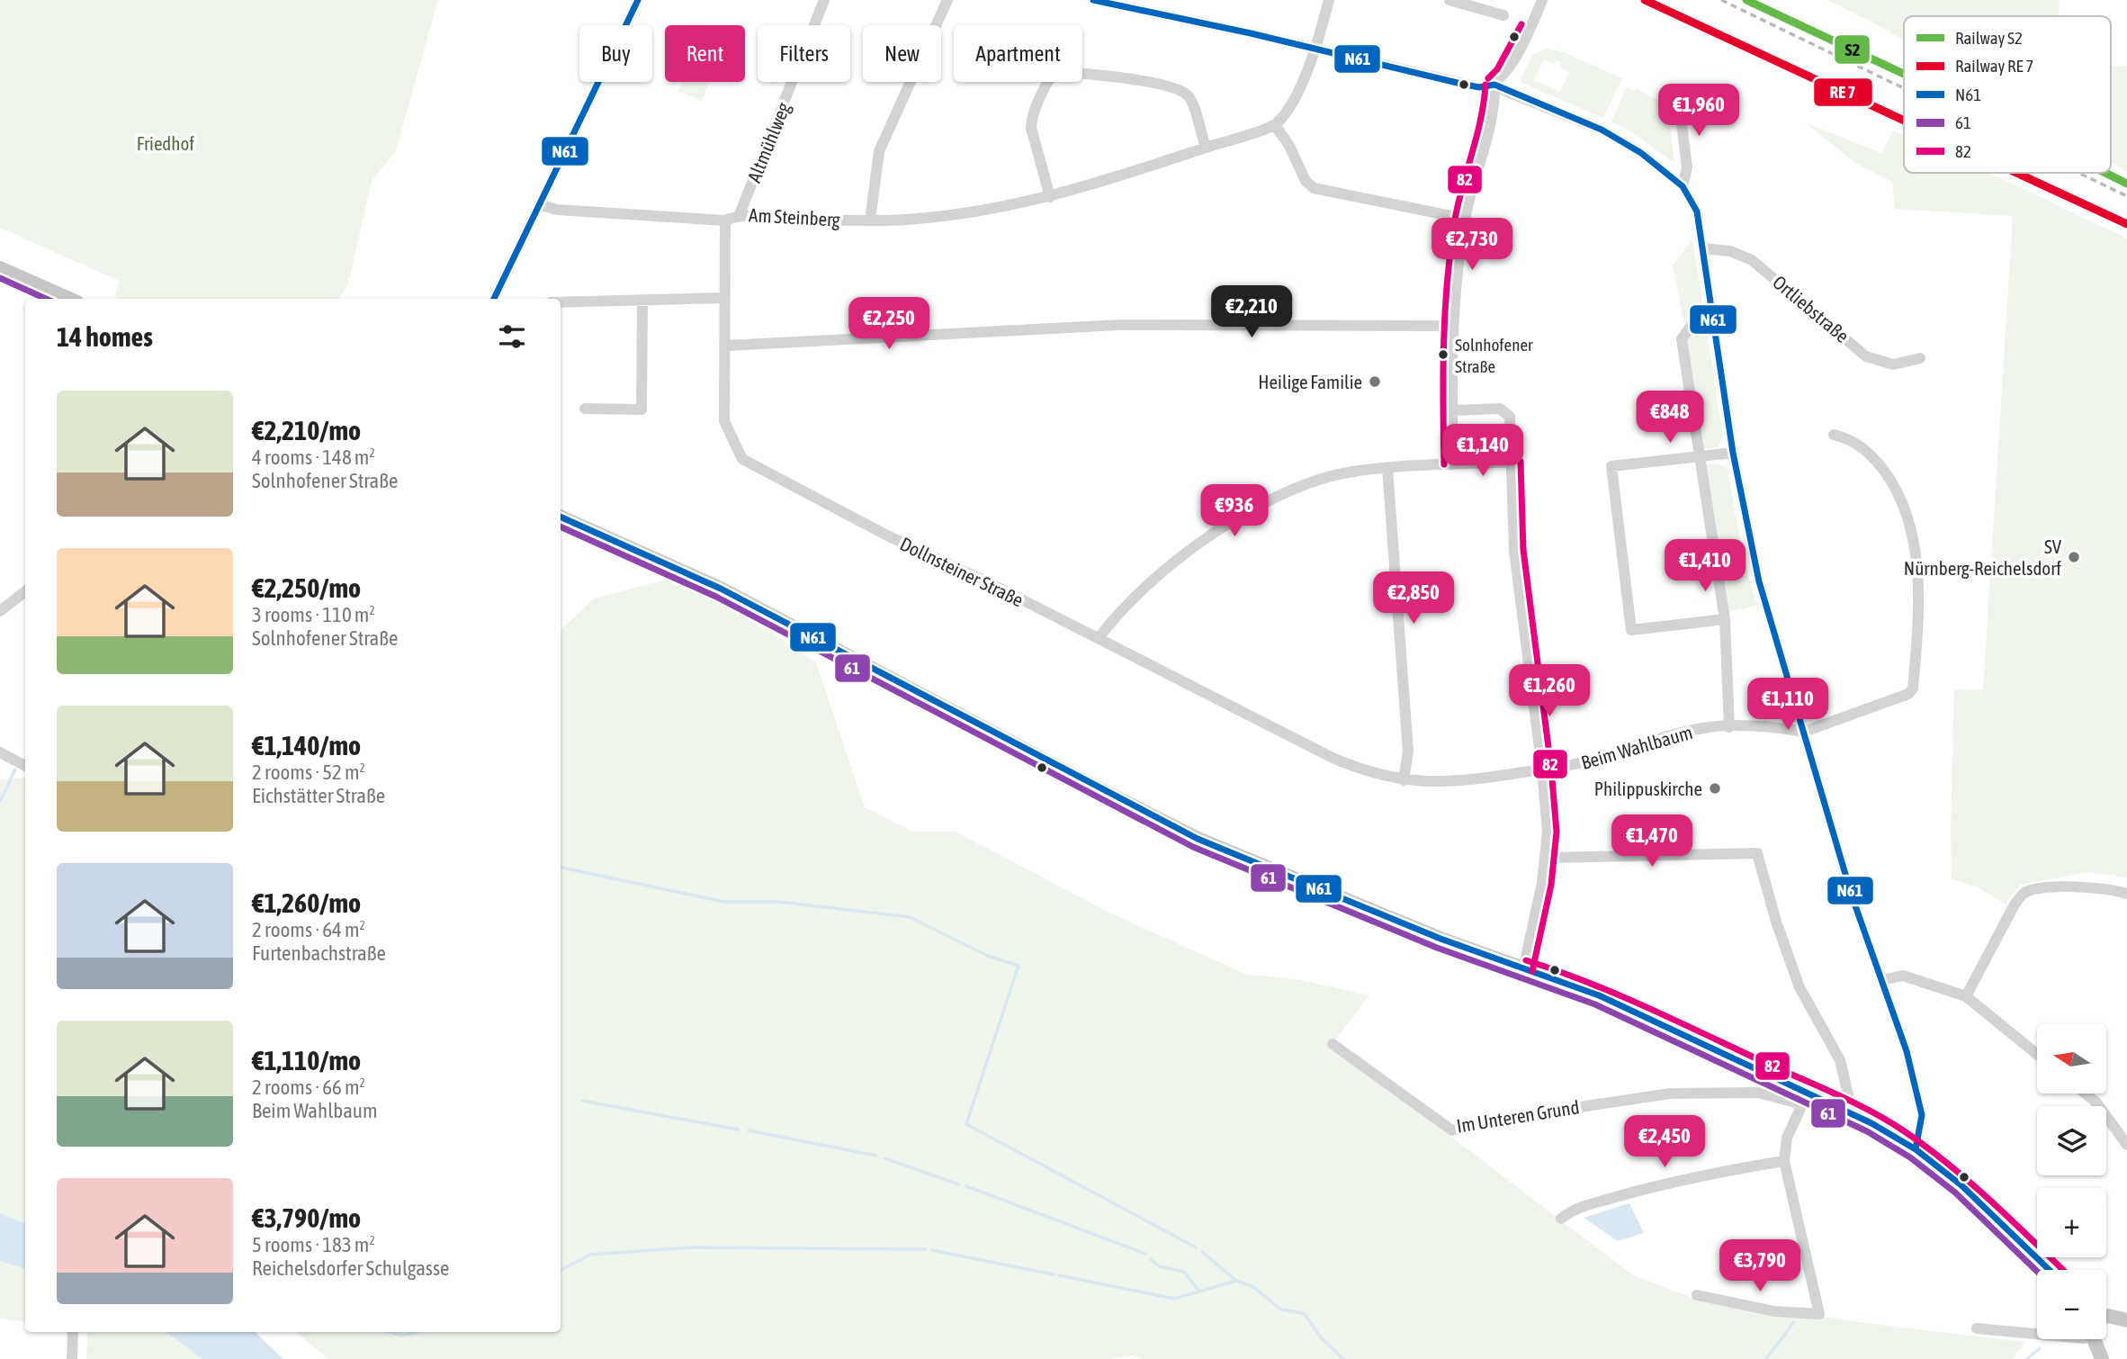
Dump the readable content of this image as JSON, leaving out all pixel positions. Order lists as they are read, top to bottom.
{
  "streets": {
    "street": [
      "Altmühlweg",
      "Am Steinberg",
      "Ortliebstraße",
      "Dollnsteiner Straße",
      "Beim Wahlbaum",
      "Im Unteren Grund"
    ]
  },
  "crossings": [
    ["Altmühlweg", "Am Steinberg"],
    ["Am Steinberg", "Dollnsteiner Straße"],
    ["Dollnsteiner Straße", "Beim Wahlbaum"]
  ],
  "parks": ["Friedhof"],
  "places": [
    "Solnhofener Straße",
    "Heilige Familie",
    "SV Nürnberg-Reichelsdorf",
    "Philippuskirche"
  ],
  "lines": [
    "rail line S2",
    "transit line N61",
    "transit line 82",
    "transit line 61"
  ],
  "legend": [
    "Railway S2",
    "Railway RE 7",
    "N61",
    "61",
    "82"
  ],
  "north": "left",
  "page": {
    "chip": [
      "Buy",
      "Rent",
      "Filters",
      "New",
      "Apartment"
    ],
    "price": [
      "€1,960",
      "€2,730",
      "€2,210",
      "€2,250",
      "€848",
      "€1,140",
      "€936",
      "€1,410",
      "€2,850",
      "€1,260",
      "€1,110",
      "€1,470",
      "€2,450",
      "€3,790"
    ],
    "heading": "14 homes",
    "list": [
      {
        "name": "€2,210/mo",
        "note": "4 rooms · 148 m² · Solnhofener Straße"
      },
      {
        "name": "€2,250/mo",
        "note": "3 rooms · 110 m² · Solnhofener Straße"
      },
      {
        "name": "€1,140/mo",
        "note": "2 rooms · 52 m² · Eichstätter Straße"
      },
      {
        "name": "€1,260/mo",
        "note": "2 rooms · 64 m² · Furtenbachstraße"
      },
      {
        "name": "€1,110/mo",
        "note": "2 rooms · 66 m² · Beim Wahlbaum"
      },
      {
        "name": "€3,790/mo",
        "note": "5 rooms · 183 m² · Reichelsdorfer Schulgasse"
      }
    ],
    "map_buttons": ["+", "−"]
  }
}
